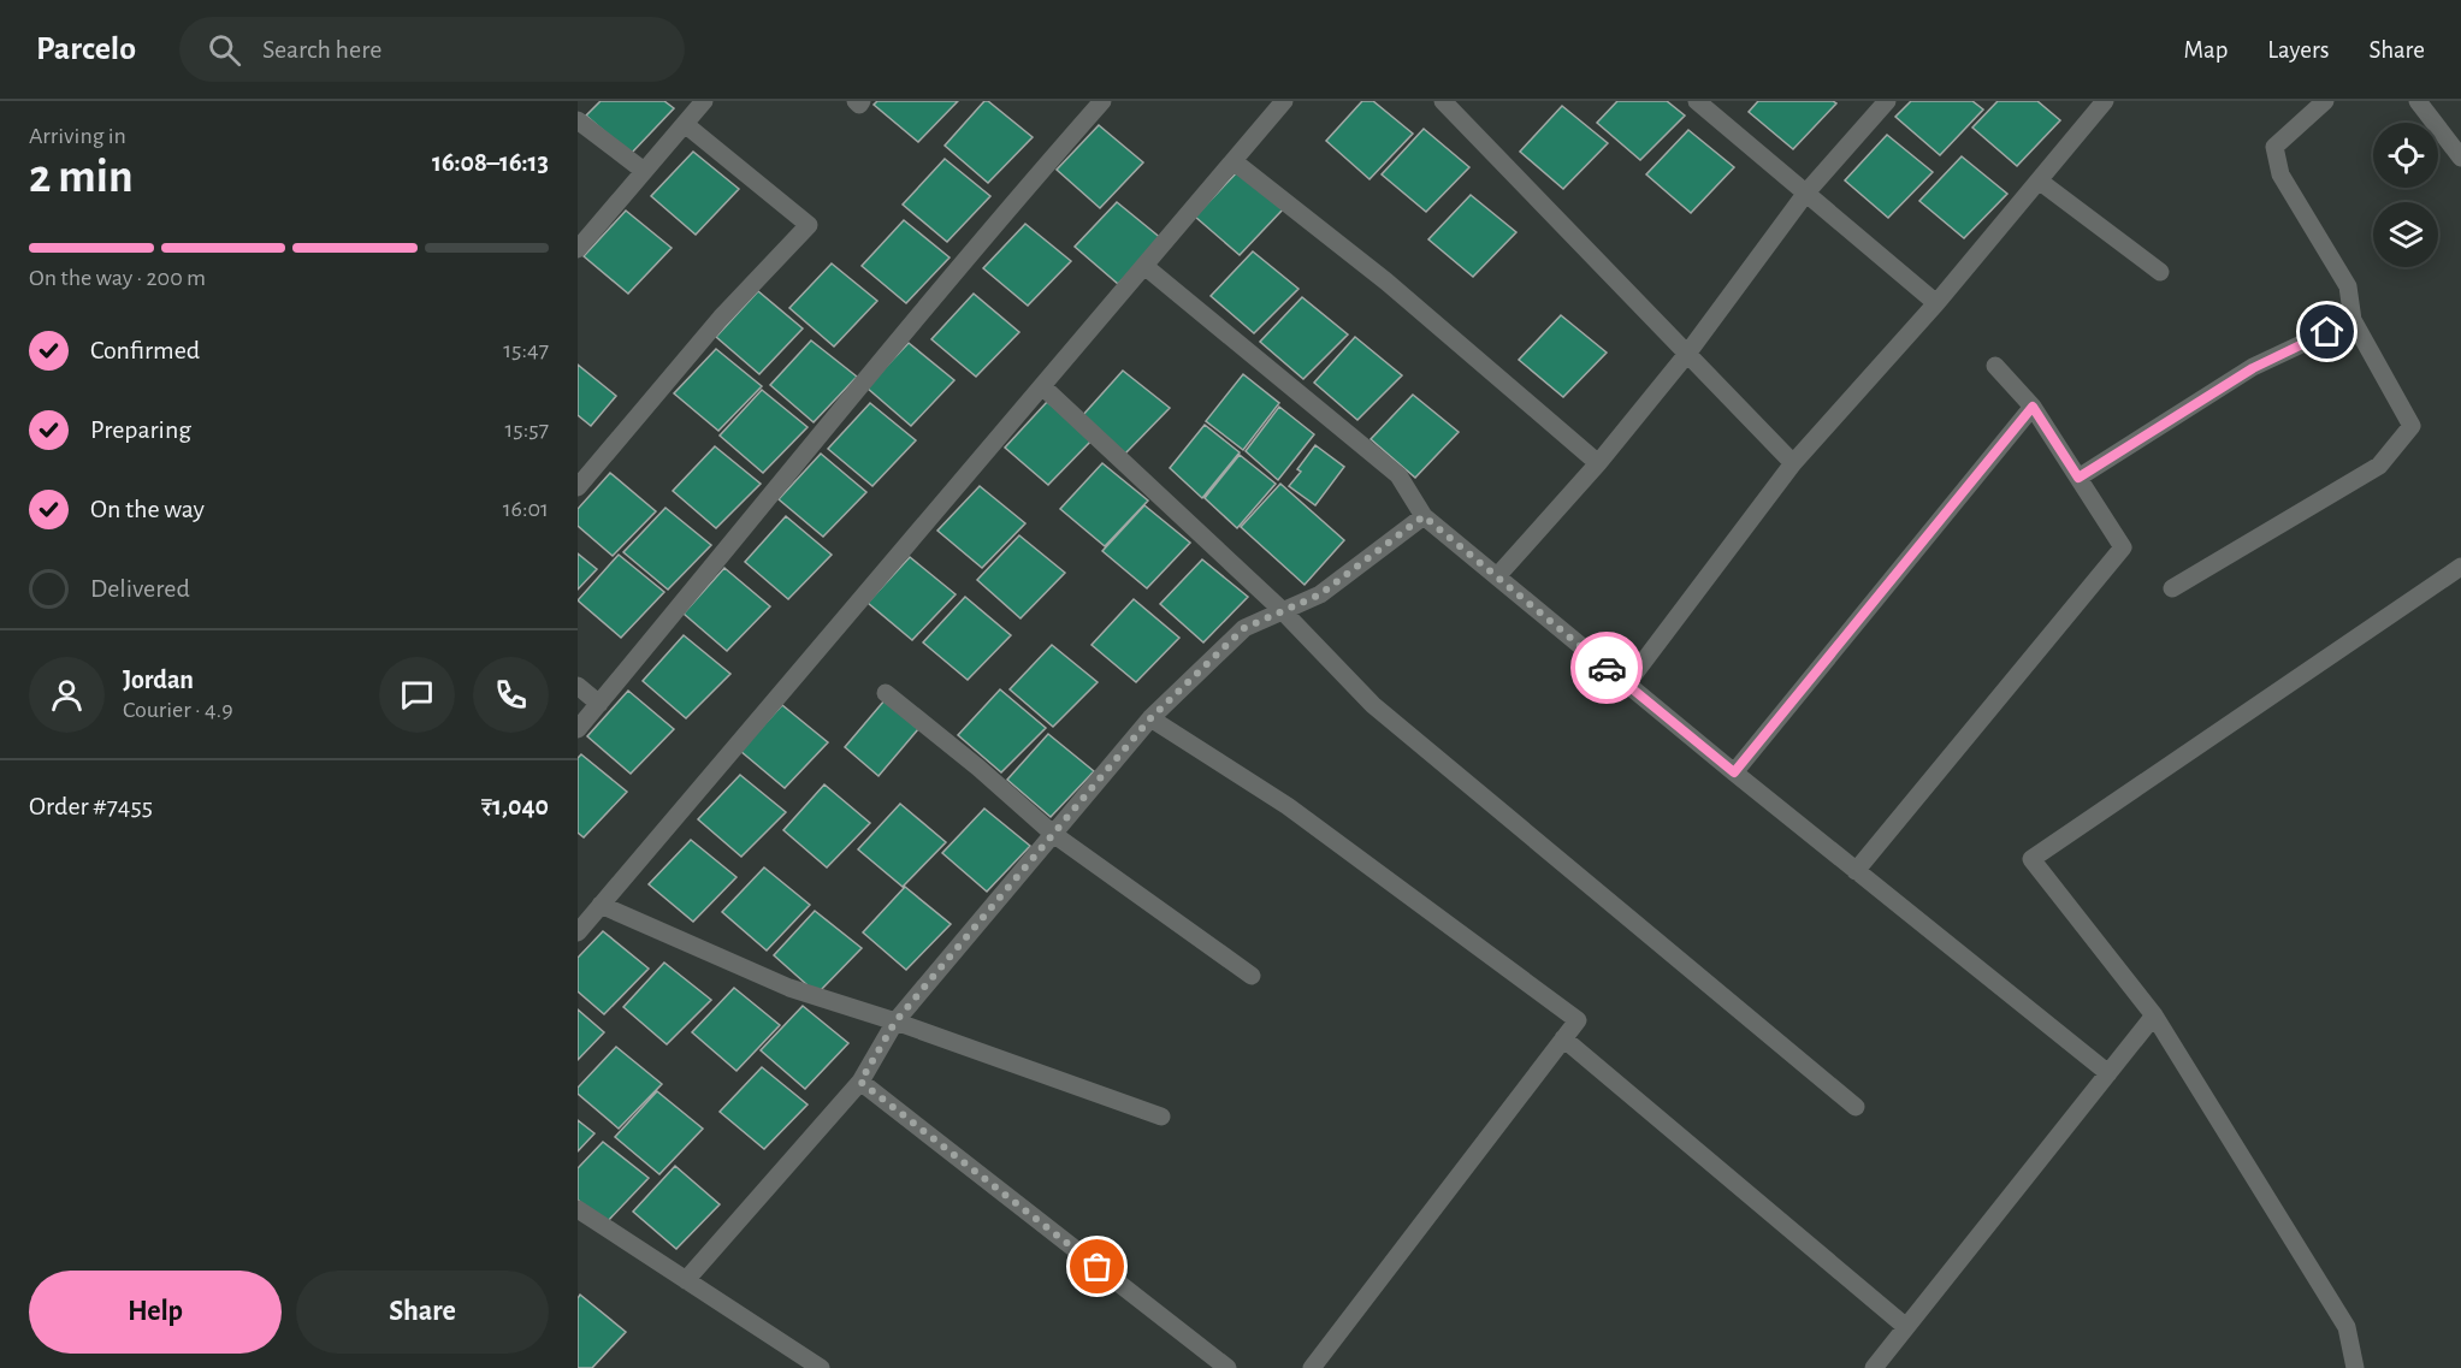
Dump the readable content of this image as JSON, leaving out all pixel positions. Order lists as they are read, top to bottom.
{
  "page": {
    "header": "Parcelo",
    "search": "Search here",
    "nav": ["Map", "Layers", "Share"],
    "heading": ["2 min", "Arriving in", "16:08–16:13"],
    "panel": [
      "Jordan",
      "Courier · 4.9",
      "Order #7455",
      "₹1,040"
    ],
    "bar": "On the way · 200 m",
    "list": [
      ["Confirmed", "15:47"],
      ["Preparing", "15:57"],
      ["On the way", "16:01"],
      "Delivered"
    ],
    "buttons": ["Help", "Share"]
  }
}
